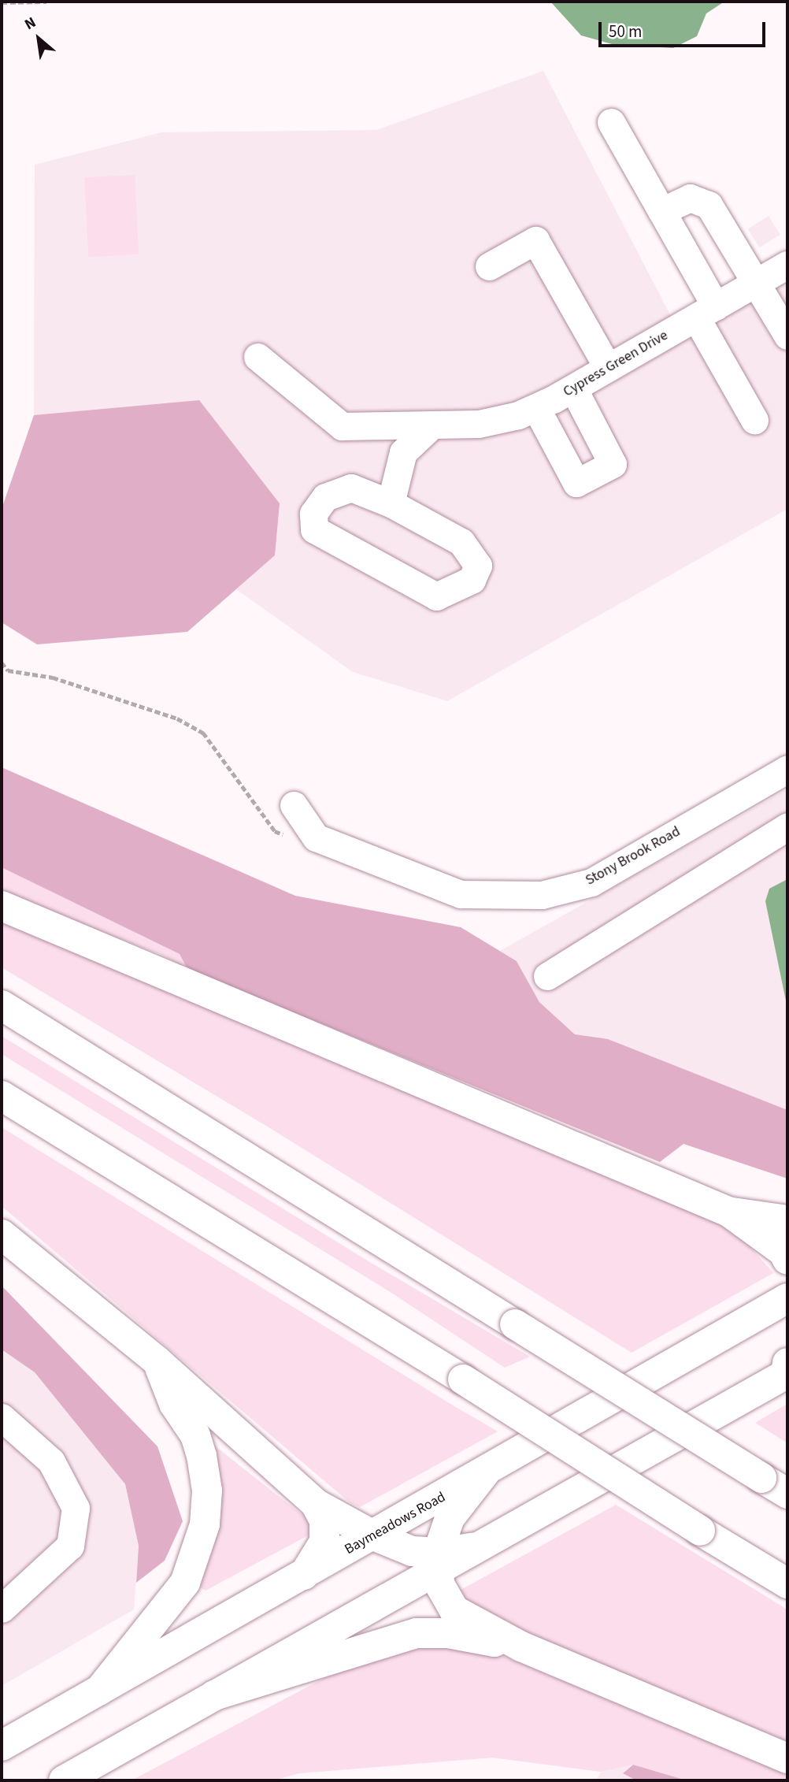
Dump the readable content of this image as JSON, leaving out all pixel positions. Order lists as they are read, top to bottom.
{
  "streets": {
    "main road": ["Baymeadows Road"],
    "street": ["Cypress Green Drive", "Stony Brook Road"]
  },
  "scale_bar": "50 m",
  "north": "top left"
}
